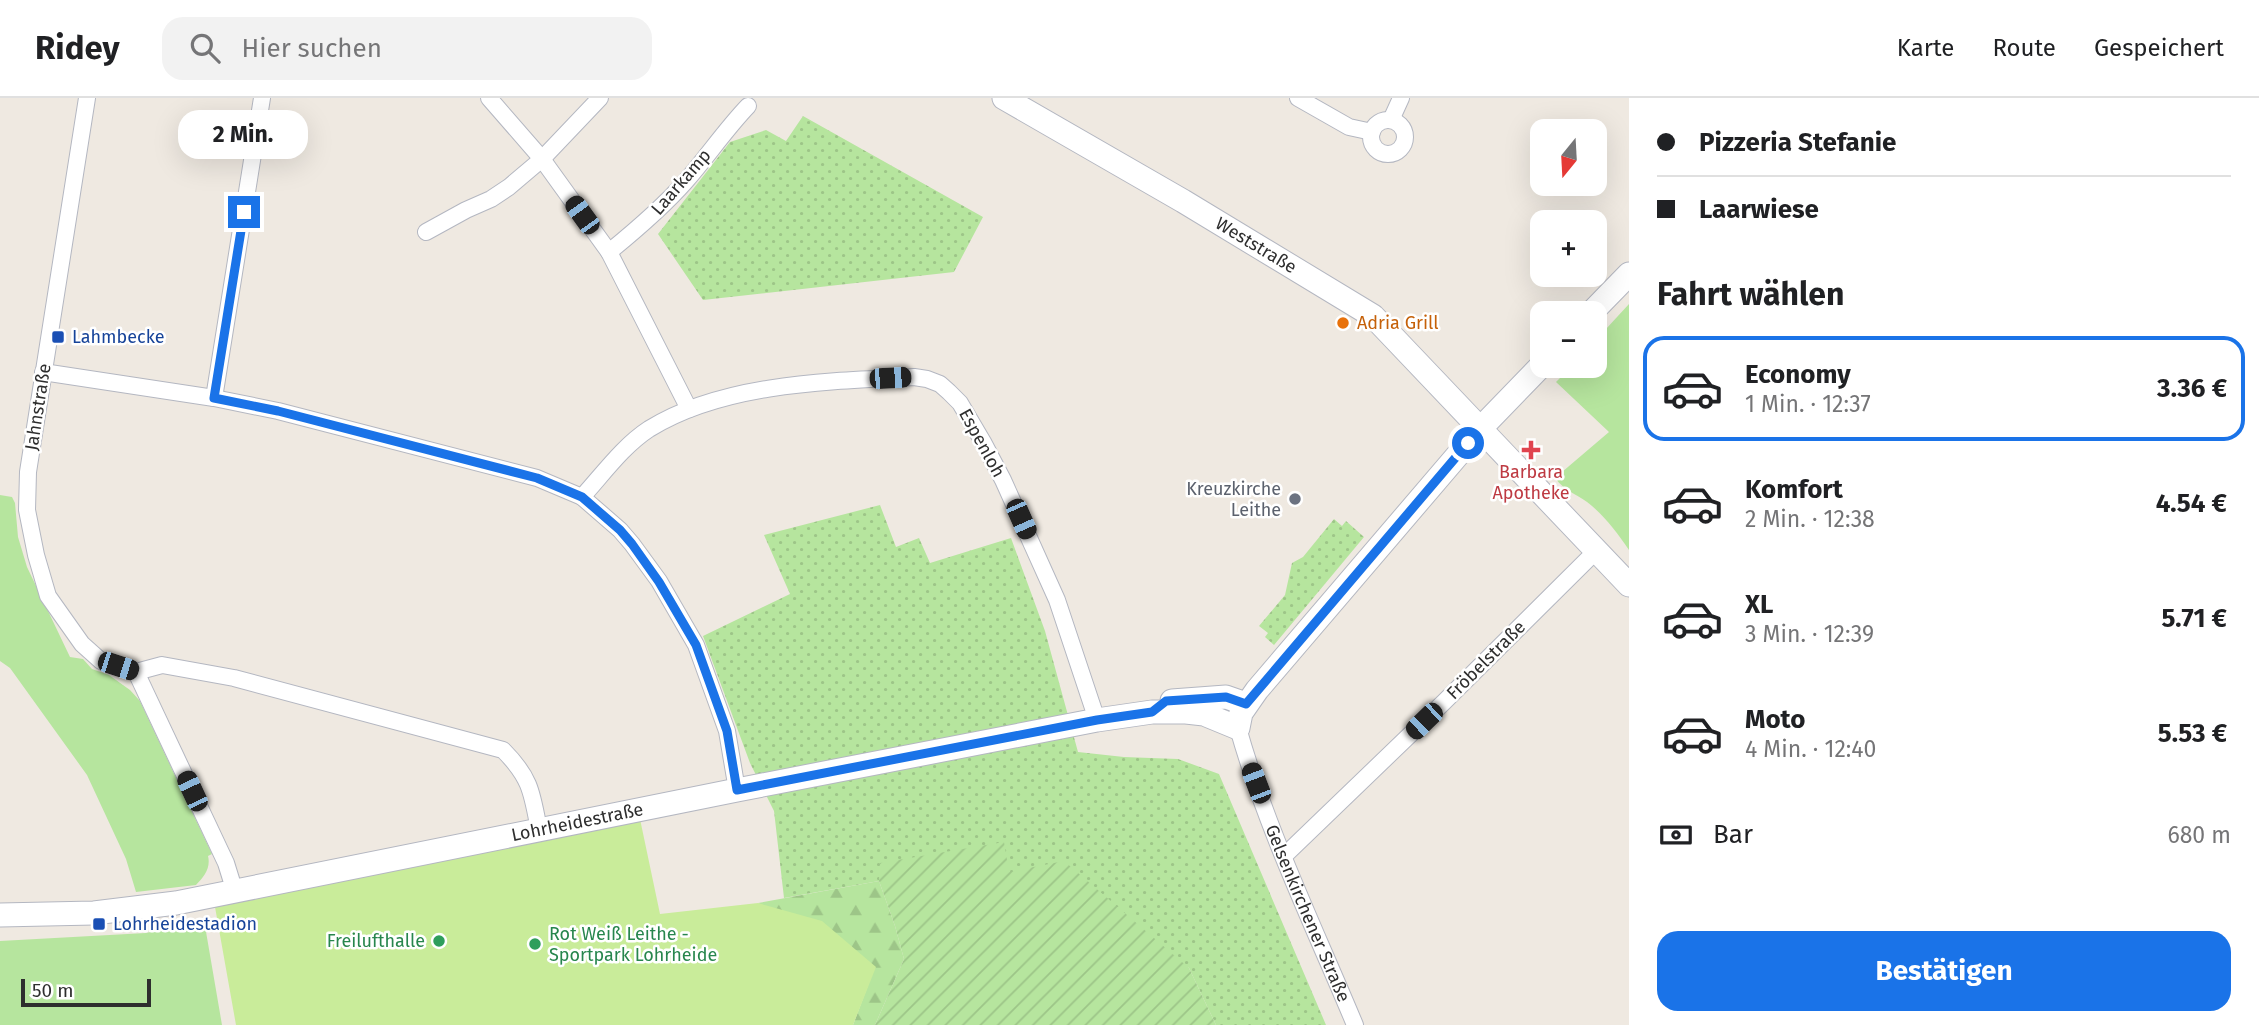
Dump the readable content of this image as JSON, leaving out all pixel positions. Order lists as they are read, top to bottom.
{
  "streets": {
    "street": [
      "Laarkamp",
      "Weststraße",
      "Jahnstraße",
      "Espenloh",
      "Fröbelstraße",
      "Lohrheidestraße",
      "Gelsenkirchener Straße"
    ]
  },
  "crossings": [
    ["Weststraße", "Fröbelstraße"],
    ["Jahnstraße", "Lohrheidestraße"],
    ["Espenloh", "Lohrheidestraße"],
    ["Fröbelstraße", "Gelsenkirchener Straße"],
    ["Lohrheidestraße", "Gelsenkirchener Straße"]
  ],
  "places": {
    "other": [
      "Adria Grill",
      "Kreuzkirche Leithe",
      "Freilufthalle",
      "Rot Weiß Leithe - Sportpark Lohrheide"
    ],
    "transit": ["Lahmbecke", "Lohrheidestadion"],
    "health": ["Barbara Apotheke"]
  },
  "scale_bar": "50 m",
  "north": "bottom",
  "page": {
    "header": "Ridey",
    "search": "Hier suchen",
    "nav": ["Karte", "Route", "Gespeichert"],
    "banner": ["Pizzeria Stefanie", "Laarwiese"],
    "bubble": "2 Min.",
    "map_buttons": ["+", "−"],
    "heading": "Fahrt wählen",
    "list": [
      {
        "name": "Economy",
        "note": "1 Min. · 12:37",
        "value": "3.36 €"
      },
      {
        "name": "Komfort",
        "note": "2 Min. · 12:38",
        "value": "4.54 €"
      },
      {
        "name": "XL",
        "note": "3 Min. · 12:39",
        "value": "5.71 €"
      },
      {
        "name": "Moto",
        "note": "4 Min. · 12:40",
        "value": "5.53 €"
      }
    ],
    "pay": ["Bar", "680 m"],
    "buttons": "Bestätigen",
    "scale": "50 m"
  }
}
